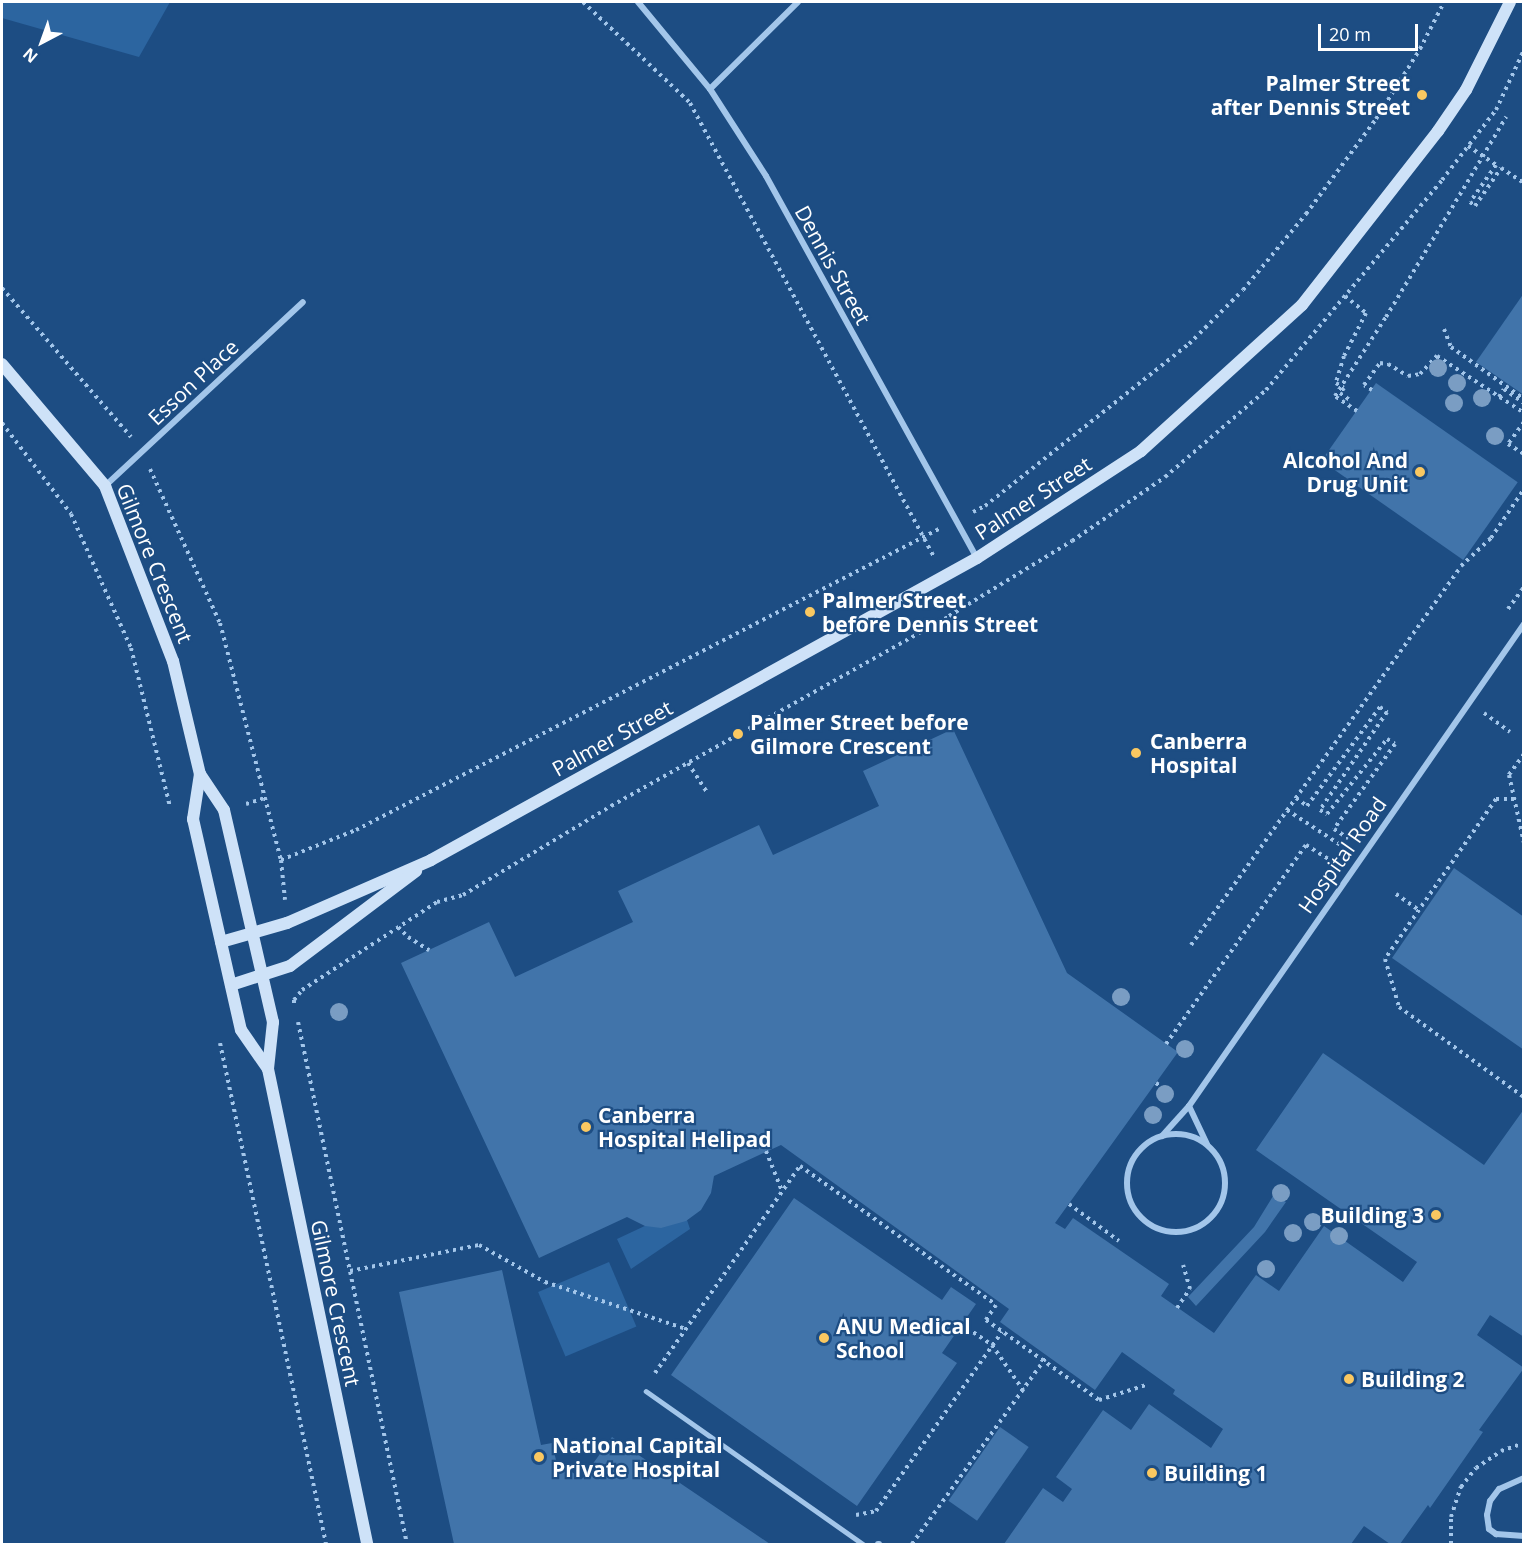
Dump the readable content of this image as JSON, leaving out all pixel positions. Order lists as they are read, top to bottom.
{
  "streets": {
    "street": [
      "Dennis Street",
      "Esson Place",
      "Palmer Street",
      "Gilmore Crescent",
      "Hospital Road"
    ]
  },
  "crossings": [
    ["Dennis Street", "Palmer Street"],
    ["Esson Place", "Gilmore Crescent"],
    ["Palmer Street", "Gilmore Crescent"]
  ],
  "places": [
    "Palmer Street after Dennis Street",
    "Alcohol And Drug Unit",
    "Palmer Street before Dennis Street",
    "Palmer Street before Gilmore Crescent",
    "Canberra Hospital",
    "Canberra Hospital Helipad",
    "Building 3",
    "ANU Medical School",
    "Building 2",
    "National Capital Private Hospital",
    "Building 1"
  ],
  "scale_bar": "20 m",
  "north": "bottom left"
}
